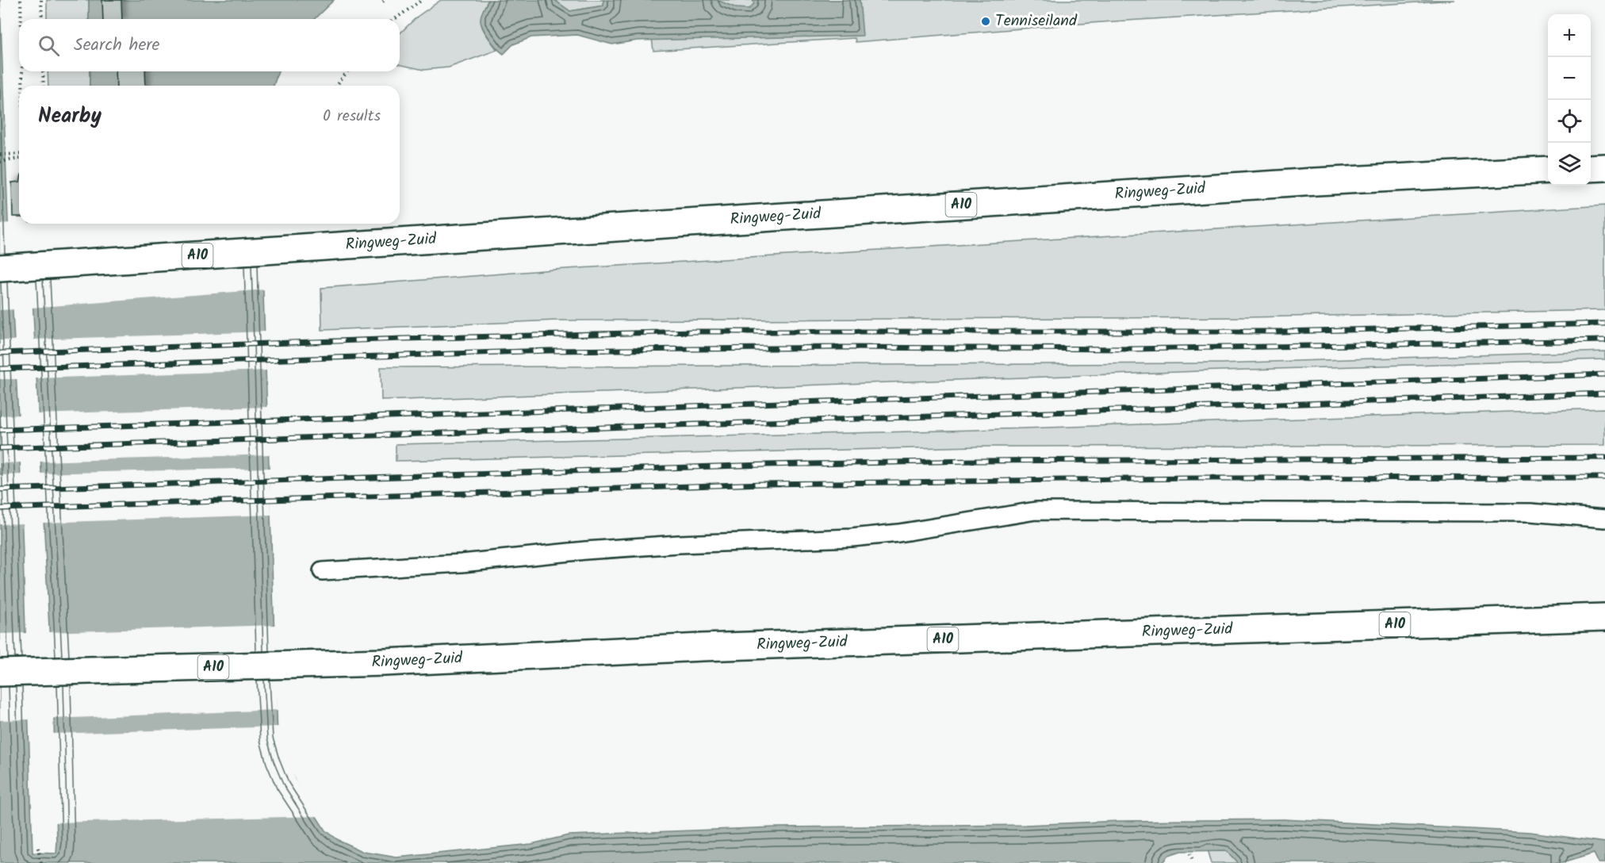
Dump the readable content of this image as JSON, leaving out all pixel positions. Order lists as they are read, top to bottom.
{
  "streets": {
    "highway": ["Ringweg-Zuid", "A10"]
  },
  "places": ["Tenniseiland"],
  "page": {
    "map_buttons": ["+", "−"],
    "search": "Search here",
    "heading": ["Nearby", "0 results"]
  }
}
